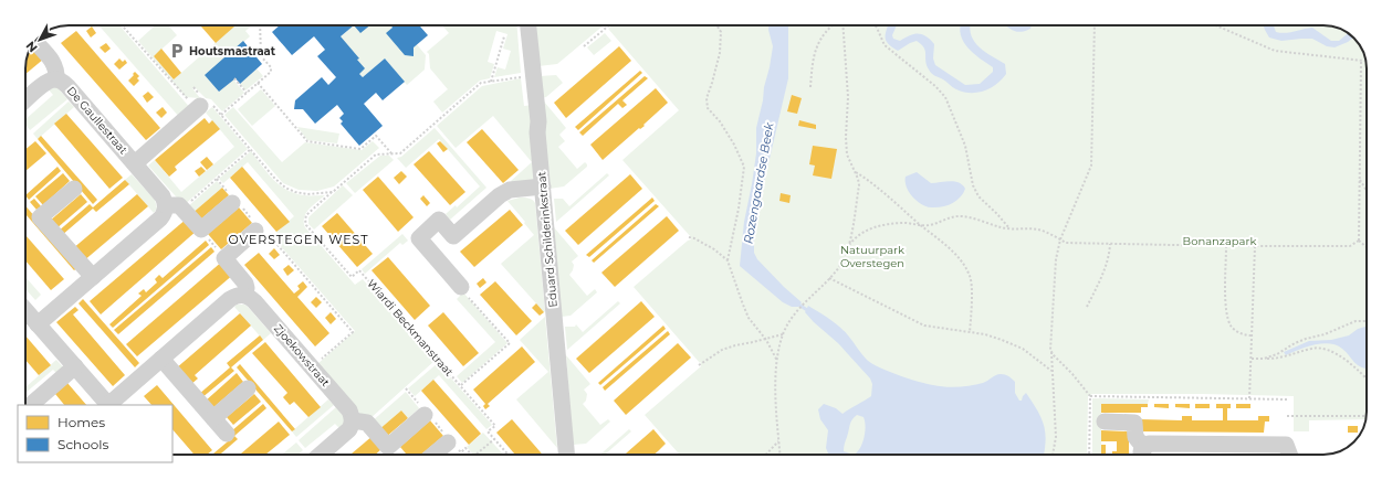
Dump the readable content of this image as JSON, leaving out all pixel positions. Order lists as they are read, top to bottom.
{
  "streets": {
    "street": ["De Gaullestraat", "Eduard Schilderinkstraat", "Zjoekowstraat"],
    "path": ["Wiardi Beckmanstraat"]
  },
  "districts": ["OVERSTEGEN WEST"],
  "water": ["Rozengaardse Beek"],
  "parks": ["Bonanzapark", "Natuurpark Overstegen"],
  "places": {
    "parking": ["Houtsmastraat"]
  },
  "legend": ["Homes", "Schools"],
  "north": "bottom left"
}
